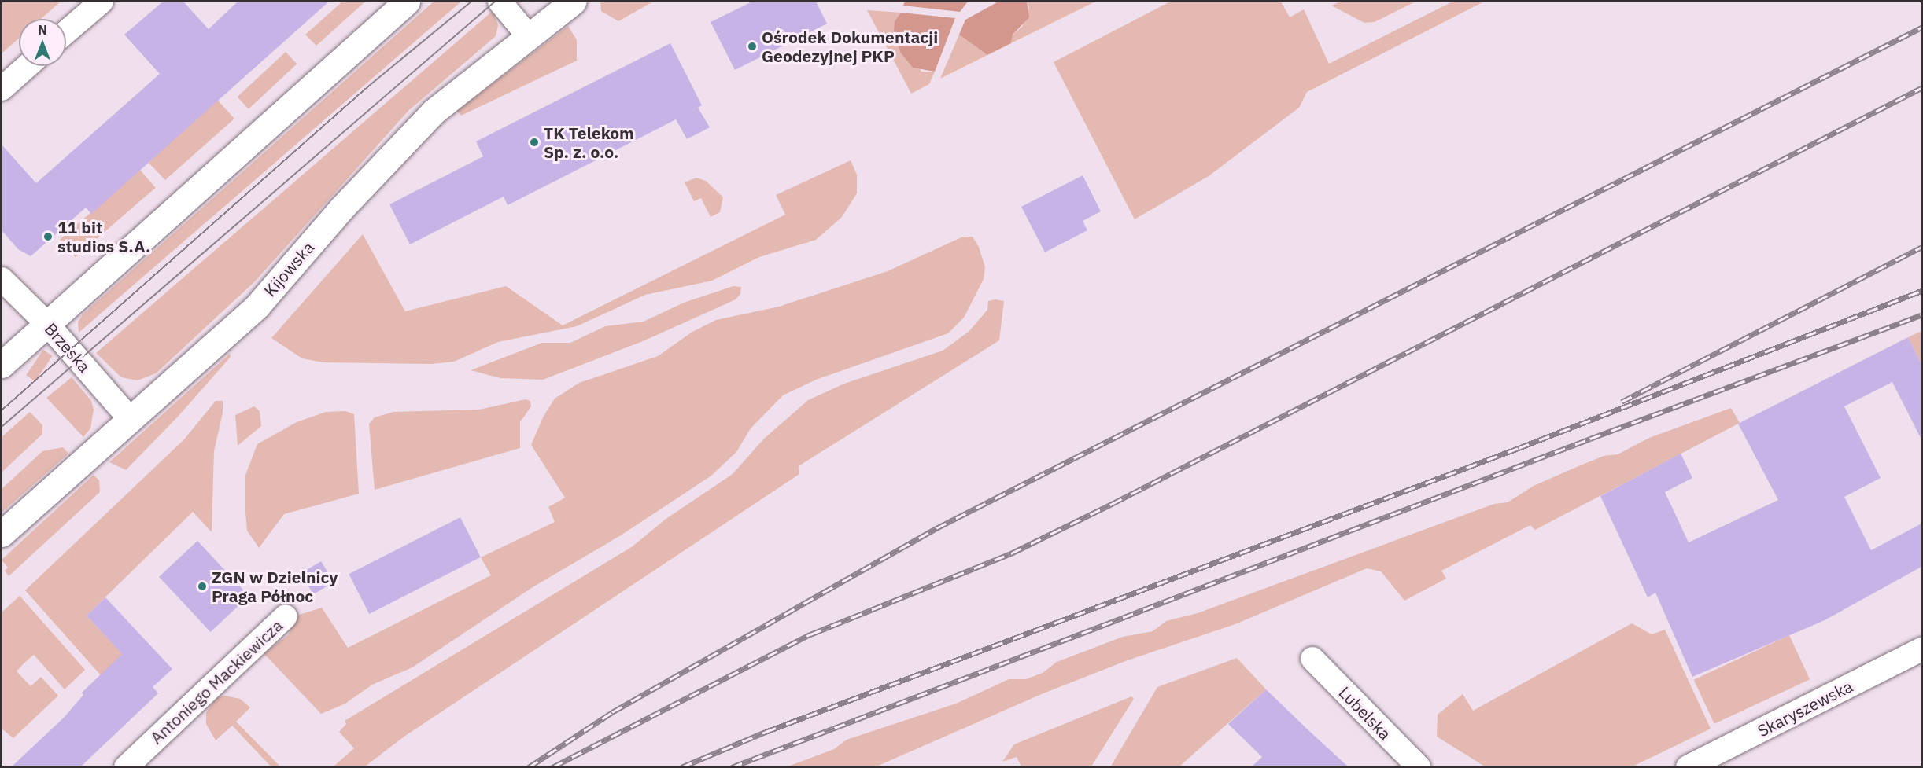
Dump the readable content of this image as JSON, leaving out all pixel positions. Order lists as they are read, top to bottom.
{
  "streets": {
    "street": [
      "Kijowska",
      "Brzeska",
      "Antoniego Mackiewicza",
      "Skaryszewska",
      "Lubelska"
    ]
  },
  "crossings": [
    ["Kijowska", "Brzeska"]
  ],
  "places": [
    "Ośrodek Dokumentacji Geodezyjnej PKP",
    "TK Telekom Sp. z. o.o.",
    "11 bit studios S.A.",
    "ZGN w Dzielnicy Praga Północ"
  ],
  "north": "top"
}
